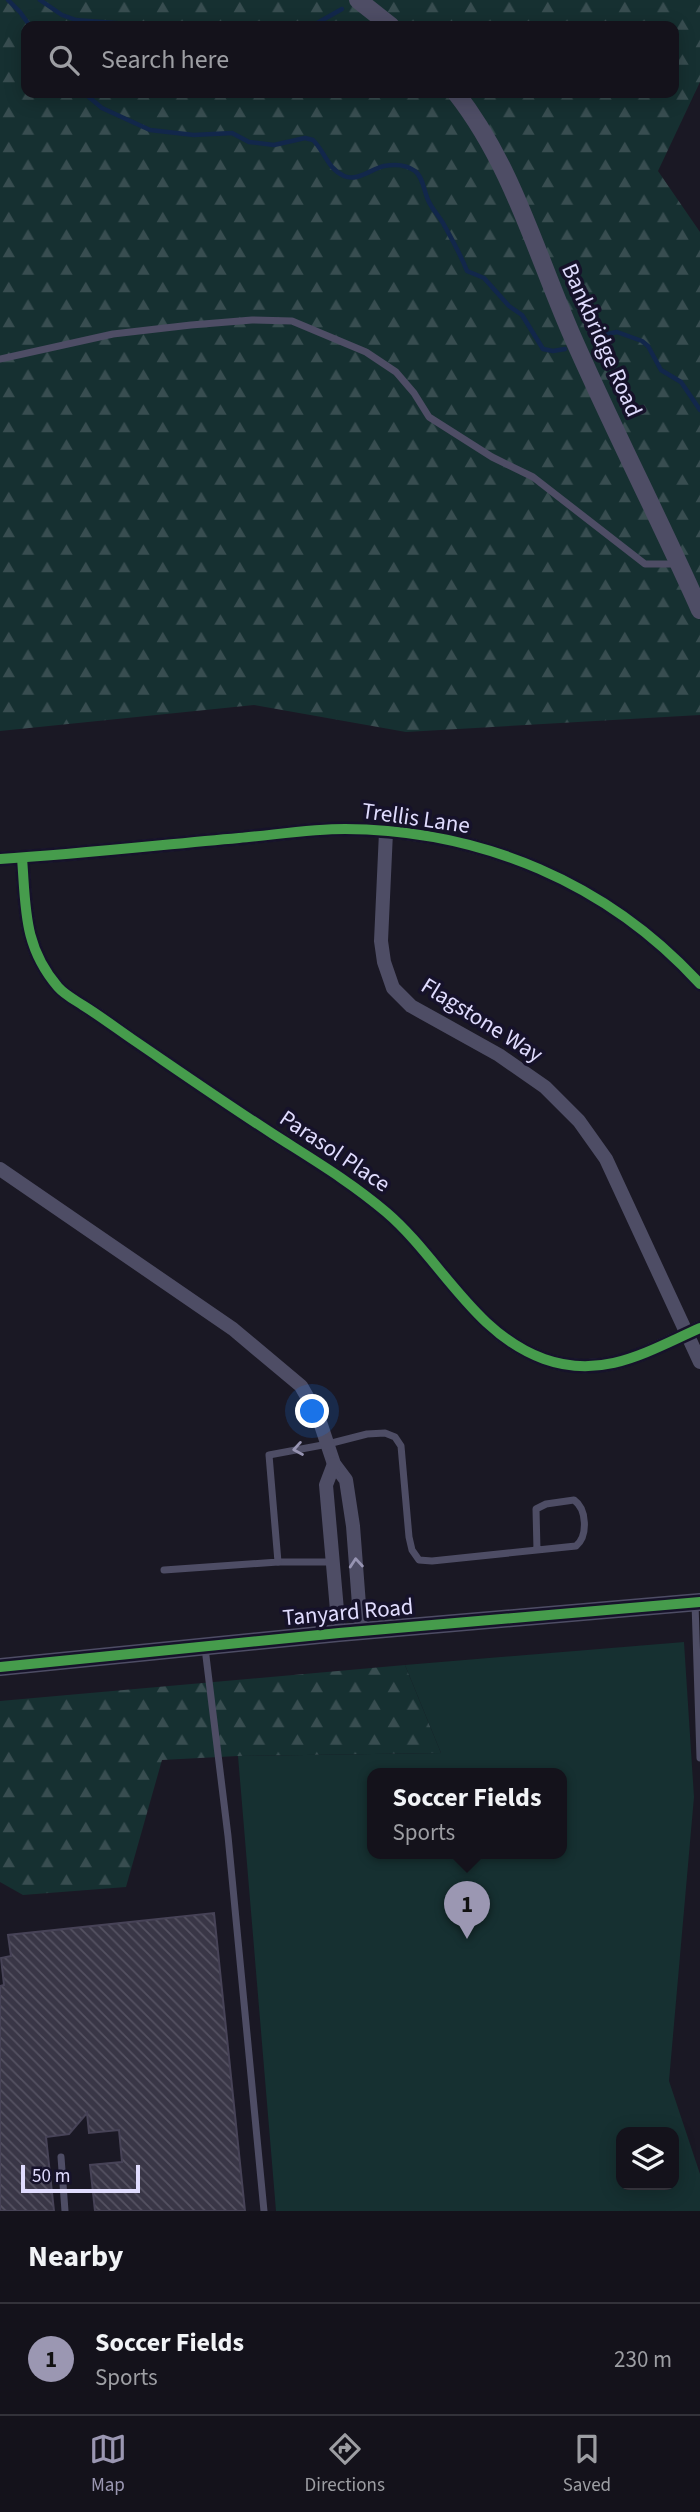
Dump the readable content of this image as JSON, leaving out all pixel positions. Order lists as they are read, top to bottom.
{
  "streets": {
    "street": [
      "Bankbridge Road",
      "Trellis Lane",
      "Flagstone Way",
      "Parasol Place",
      "Tanyard Road"
    ]
  },
  "crossings": [
    ["Trellis Lane", "Flagstone Way"],
    ["Trellis Lane", "Parasol Place"],
    ["Flagstone Way", "Parasol Place"]
  ],
  "scale_bar": "50 m",
  "page": {
    "search": "Search here",
    "popup": ["Soccer Fields", "Sports"],
    "pins": "1",
    "scale": "50 m",
    "heading": "Nearby",
    "list": [
      {
        "mark": "1",
        "name": "Soccer Fields",
        "note": "Sports",
        "value": "230 m"
      }
    ],
    "nav": ["Map", "Directions", "Saved"]
  }
}
